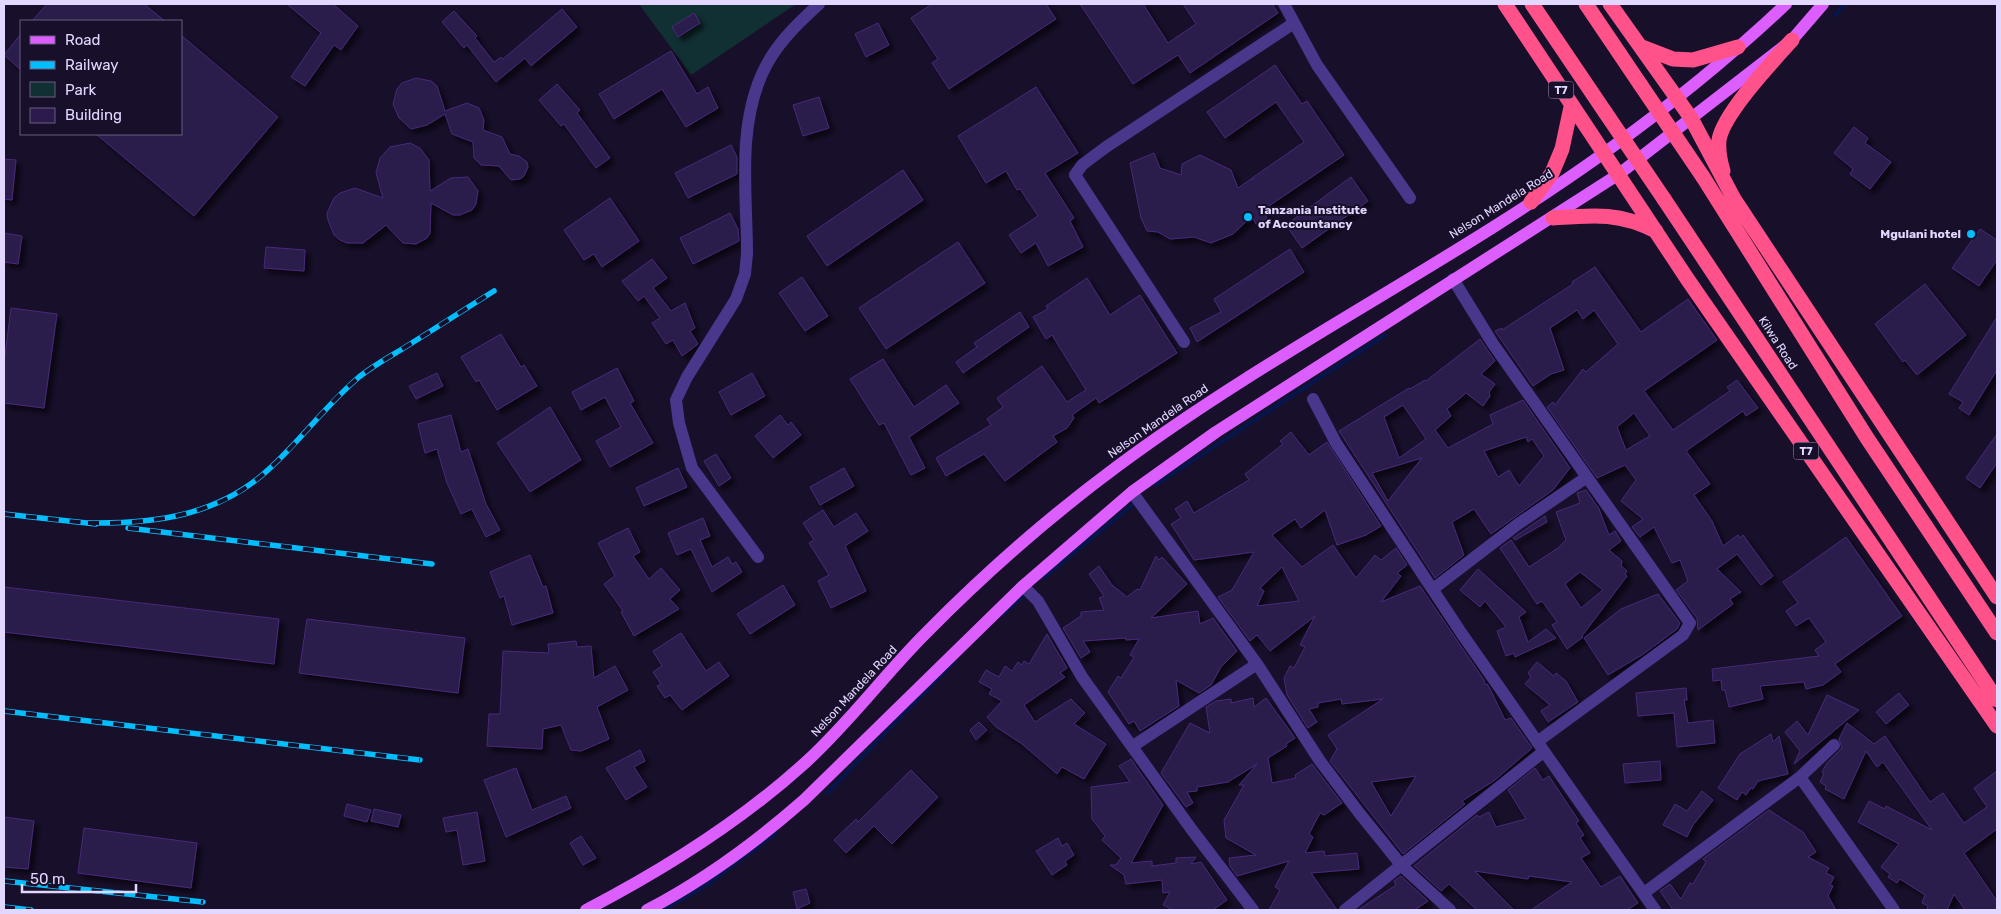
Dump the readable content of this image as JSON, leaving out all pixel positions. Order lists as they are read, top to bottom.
{
  "streets": {
    "highway": ["T7", "Kilwa Road"],
    "main road": ["Nelson Mandela Road"]
  },
  "crossings": [
    ["T7", "Nelson Mandela Road"]
  ],
  "places": ["Tanzania Institute of Accountancy", "Mgulani hotel"],
  "legend": [
    "Road",
    "Railway",
    "Park",
    "Building"
  ],
  "scale_bar": "50 m"
}
